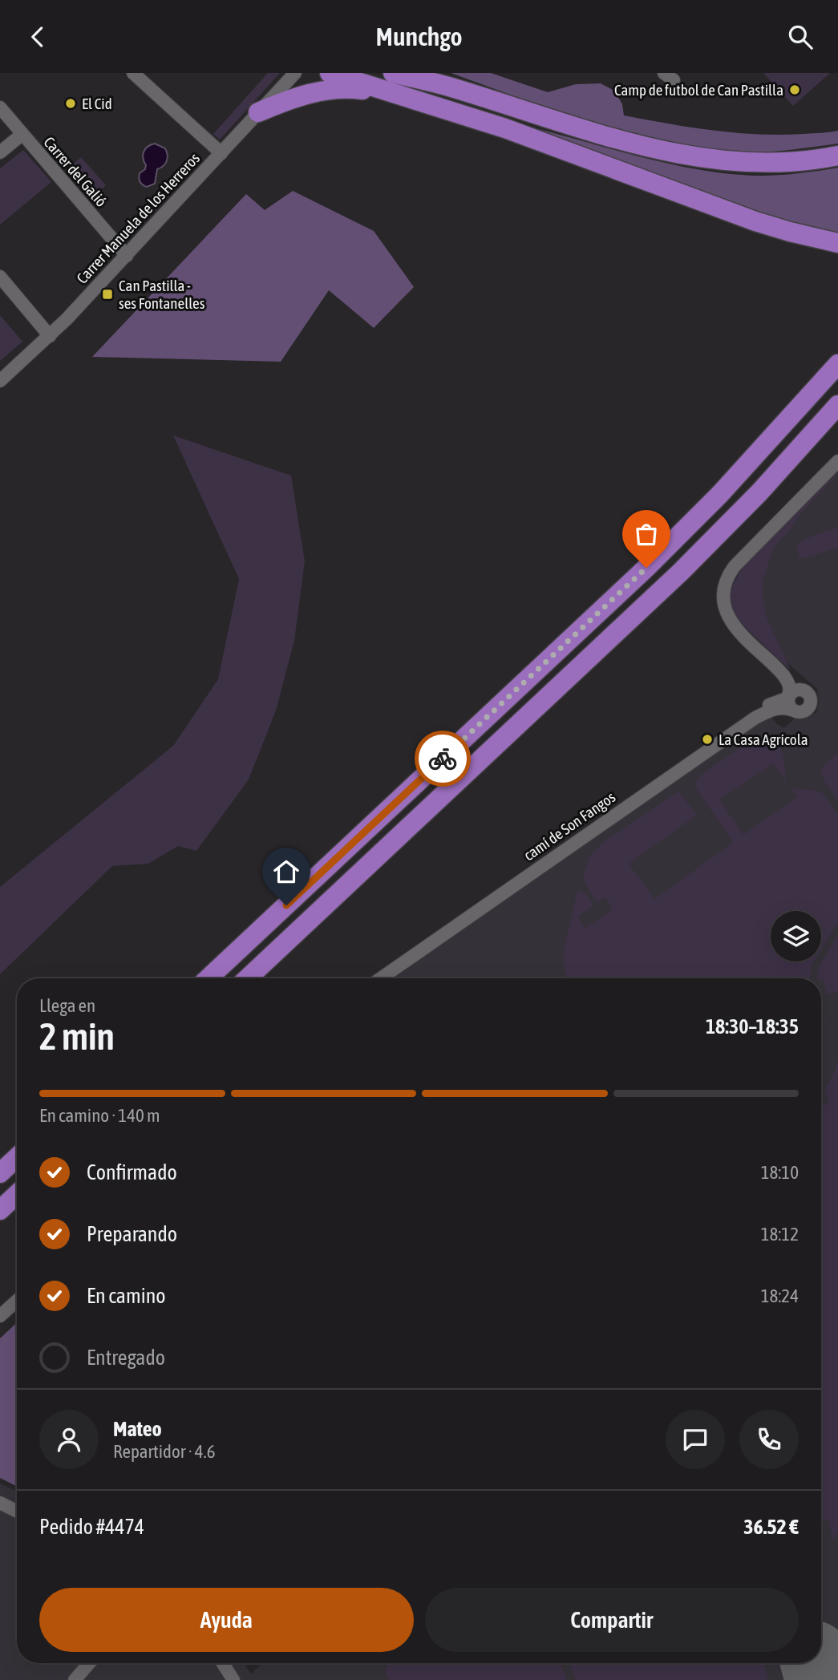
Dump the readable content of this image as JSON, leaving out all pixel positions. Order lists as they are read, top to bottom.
{
  "streets": {
    "street": ["Carrer del Galió", "Carrer Manuela de los Herreros", "camí de Son Fangos"]
  },
  "crossings": [
    ["Carrer del Galió", "Carrer Manuela de los Herreros"]
  ],
  "places": {
    "other": ["Camp de futbol de Can Pastilla", "El Cid", "La Casa Agrícola"],
    "transit": ["Can Pastilla - ses Fontanelles"]
  },
  "page": {
    "header": "Munchgo",
    "heading": ["2 min", "Llega en", "18:30–18:35"],
    "panel": [
      "Mateo",
      "Repartidor · 4.6",
      "Pedido #4474",
      "36.52 €"
    ],
    "bar": "En camino · 140 m",
    "list": [
      ["Confirmado", "18:10"],
      ["Preparando", "18:12"],
      ["En camino", "18:24"],
      "Entregado"
    ],
    "buttons": ["Ayuda", "Compartir"]
  }
}
